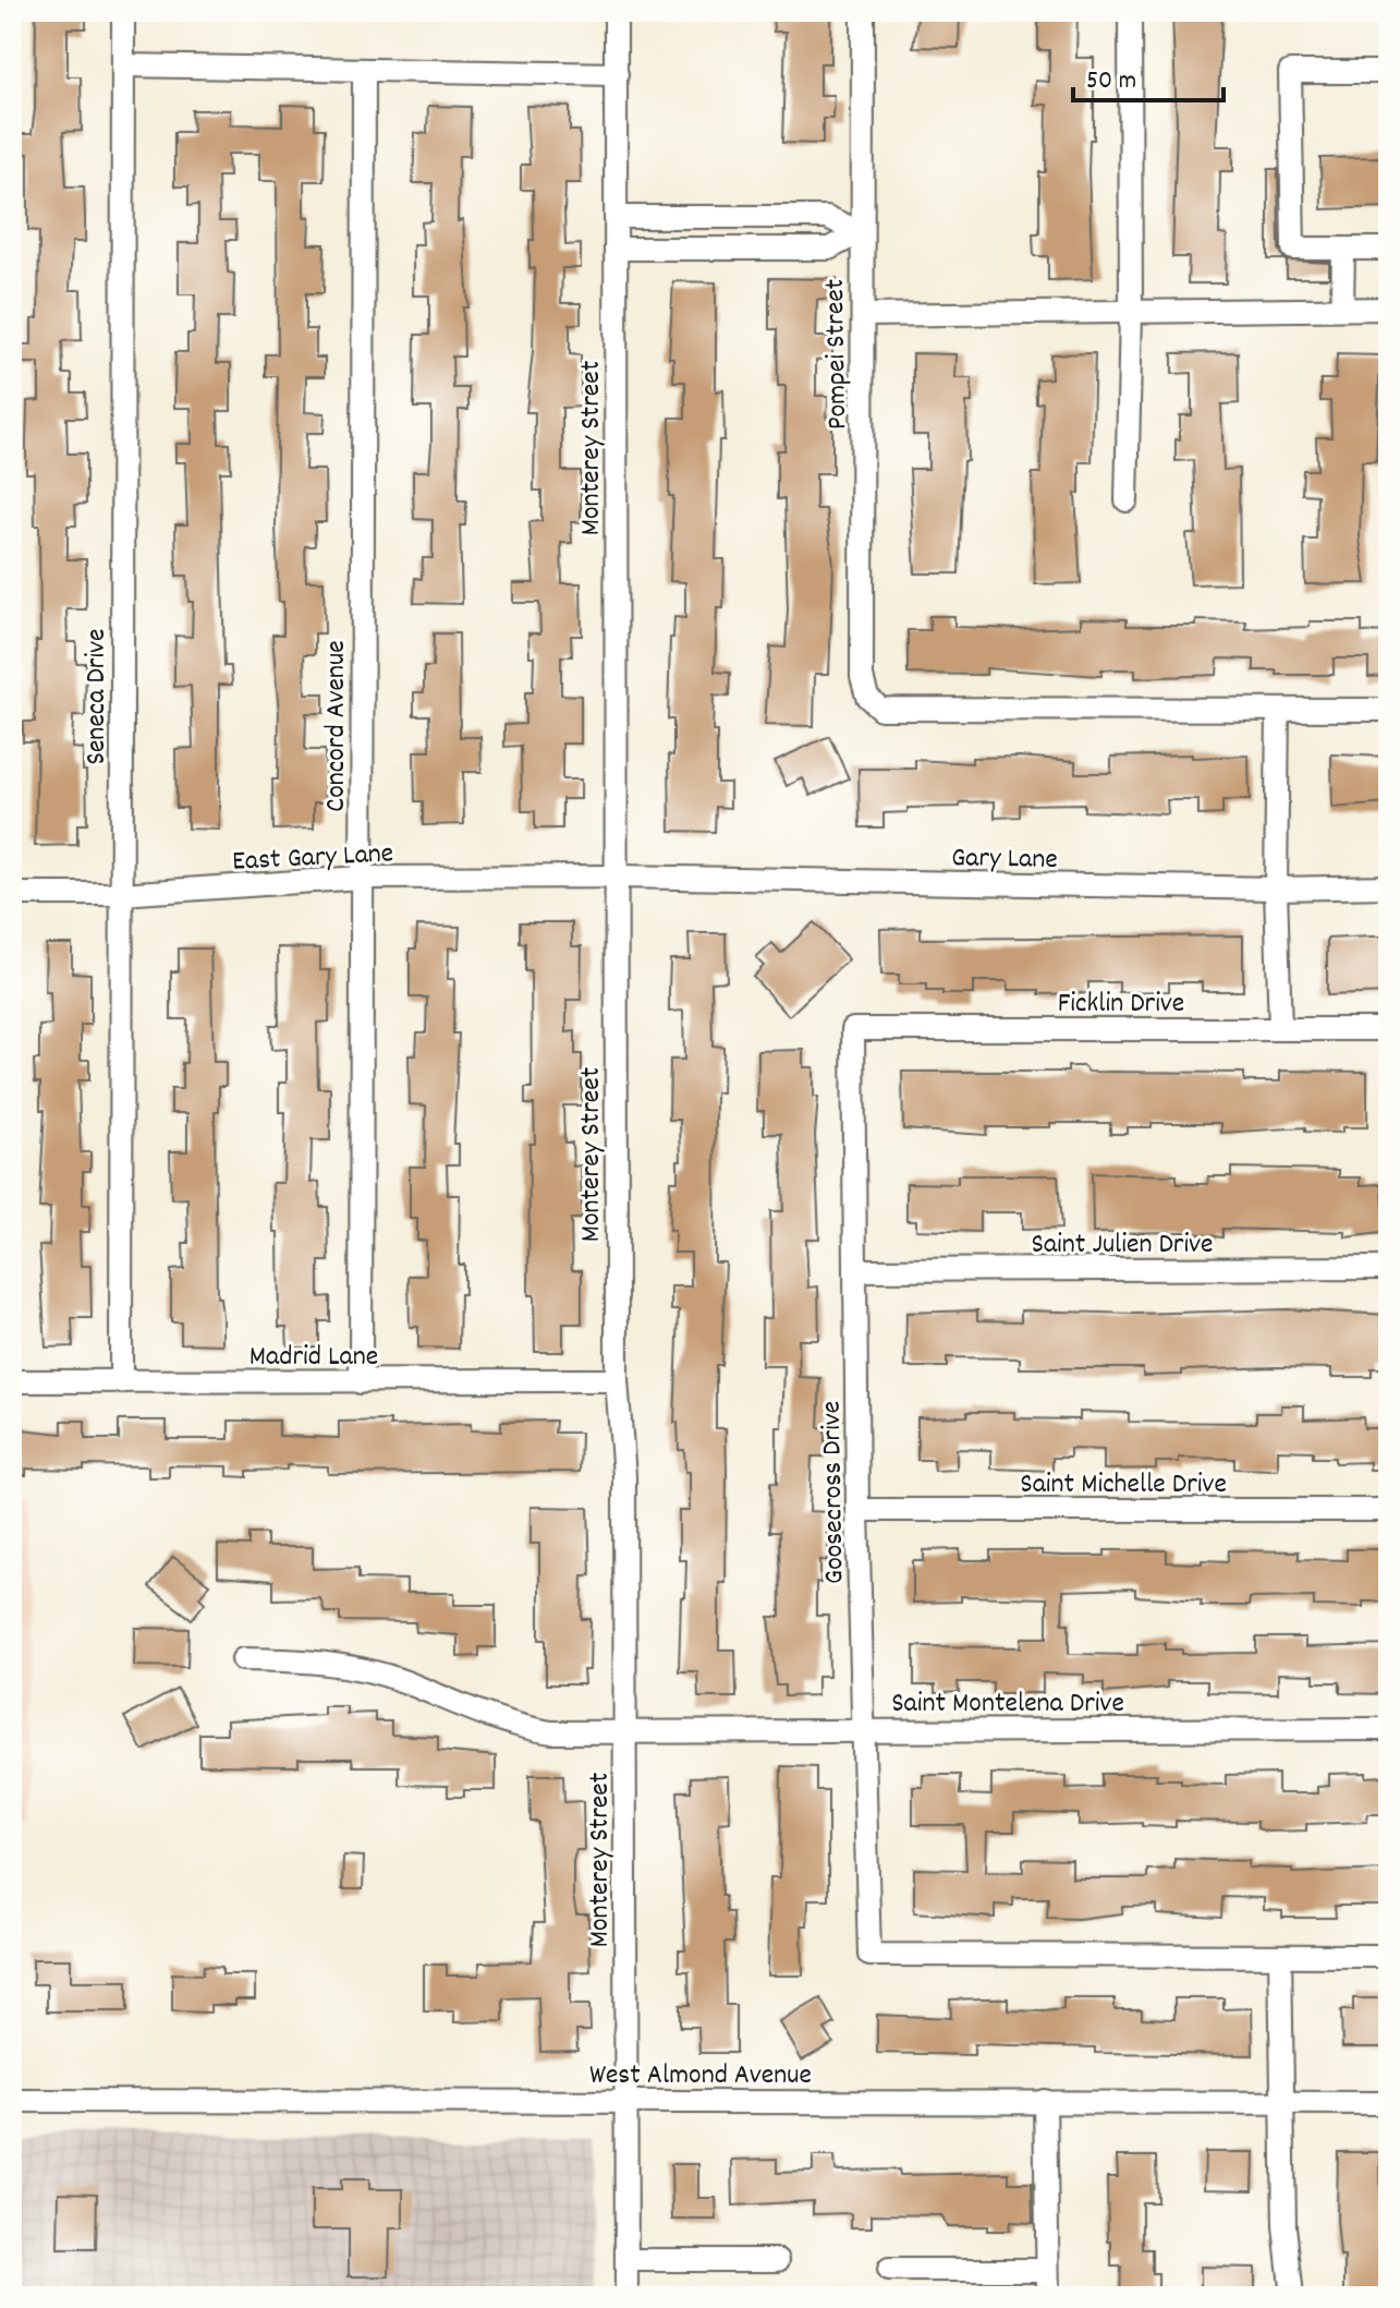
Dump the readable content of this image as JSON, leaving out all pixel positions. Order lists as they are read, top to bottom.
{
  "streets": {
    "street": [
      "Pompei Street",
      "Monterey Street",
      "Seneca Drive",
      "Concord Avenue",
      "East Gary Lane",
      "Gary Lane",
      "Ficklin Drive",
      "Saint Julien Drive",
      "Madrid Lane",
      "Saint Michelle Drive",
      "Goosecross Drive",
      "Saint Montelena Drive",
      "West Almond Avenue"
    ]
  },
  "crossings": [
    ["Monterey Street", "East Gary Lane"],
    ["Monterey Street", "Gary Lane"],
    ["Monterey Street", "Madrid Lane"],
    ["Monterey Street", "Saint Montelena Drive"],
    ["Monterey Street", "West Almond Avenue"],
    ["Seneca Drive", "East Gary Lane"],
    ["Seneca Drive", "Madrid Lane"],
    ["Concord Avenue", "East Gary Lane"],
    ["Concord Avenue", "Madrid Lane"],
    ["East Gary Lane", "Gary Lane"],
    ["Ficklin Drive", "Goosecross Drive"],
    ["Saint Julien Drive", "Goosecross Drive"],
    ["Saint Michelle Drive", "Goosecross Drive"],
    ["Goosecross Drive", "Saint Montelena Drive"]
  ],
  "scale_bar": "50 m"
}
